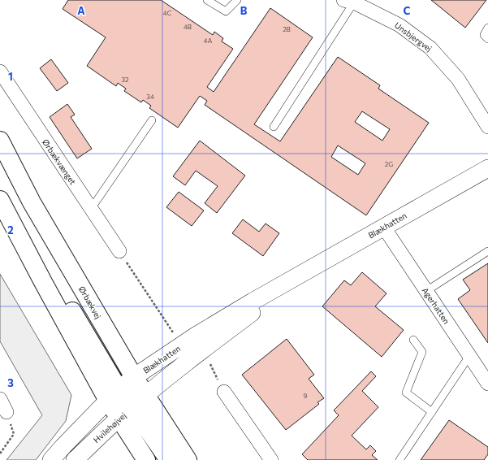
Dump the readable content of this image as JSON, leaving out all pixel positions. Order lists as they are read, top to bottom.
{
  "streets": {
    "main road": ["Ørbækvej"],
    "street": [
      "Unsbjergvej",
      "Ørbækvænget",
      "Blækhatten",
      "Agerhatten",
      "Hvilehøjvej"
    ]
  },
  "crossings": [
    ["Blækhatten", "Ørbækvej"],
    ["Blækhatten", "Agerhatten"],
    ["Blækhatten", "Hvilehøjvej"],
    ["Ørbækvej", "Hvilehøjvej"]
  ],
  "house_numbers": [
    "4C",
    "4B",
    "2B",
    "4A",
    "32",
    "34",
    "2G",
    "9"
  ],
  "grid": {
    "columns": ["A", "B", "C"],
    "rows": ["1", "2", "3"]
  }
}
